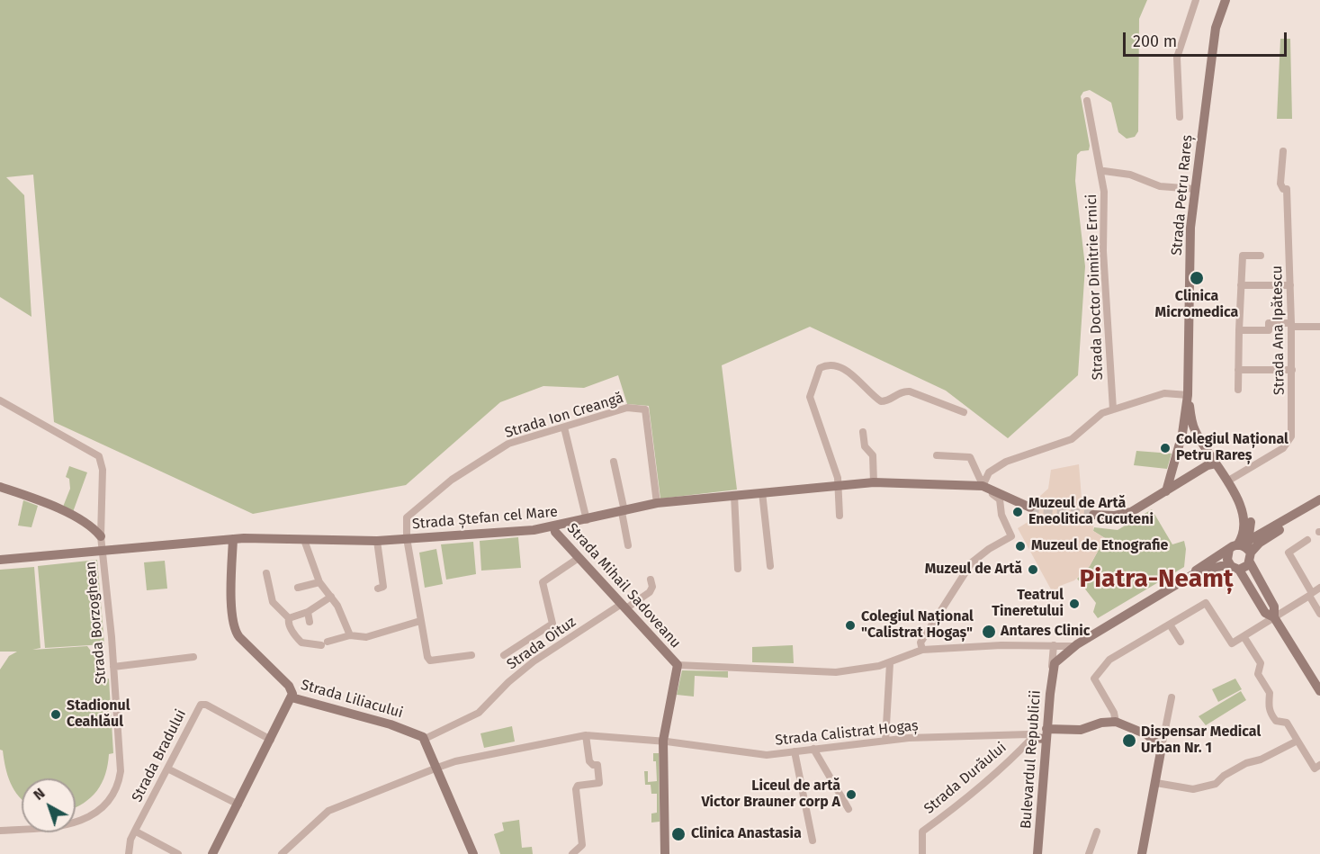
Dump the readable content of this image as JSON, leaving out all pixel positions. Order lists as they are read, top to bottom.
{
  "streets": {
    "street": [
      "Strada Petru Rareș",
      "Strada Doctor Dimitrie Ernici",
      "Strada Ana Ipătescu",
      "Strada Ion Creangă",
      "Strada Ștefan cel Mare",
      "Strada Mihail Sadoveanu",
      "Strada Borzoghean",
      "Strada Oituz",
      "Strada Liliacului",
      "Strada Calistrat Hogaș",
      "Strada Bradului",
      "Bulevardul Republicii",
      "Strada Durăului"
    ]
  },
  "crossings": [
    ["Strada Petru Rareș", "Strada Ana Ipătescu"],
    ["Strada Ion Creangă", "Strada Ștefan cel Mare"],
    ["Strada Ștefan cel Mare", "Strada Mihail Sadoveanu"],
    ["Strada Ștefan cel Mare", "Strada Borzoghean"],
    ["Strada Ștefan cel Mare", "Strada Liliacului"],
    ["Strada Mihail Sadoveanu", "Strada Oituz"],
    ["Strada Mihail Sadoveanu", "Strada Calistrat Hogaș"],
    ["Strada Oituz", "Strada Liliacului"],
    ["Strada Calistrat Hogaș", "Strada Durăului"]
  ],
  "districts": ["Piatra-Neamț"],
  "places": [
    "Clinica Micromedica",
    "Colegiul Național Petru Rareș",
    "Muzeul de Artă Eneolitica Cucuteni",
    "Muzeul de Etnografie",
    "Muzeul de Artă",
    "Teatrul Tineretului",
    "Colegiul Național \"Calistrat Hogaș\"",
    "Antares Clinic",
    "Stadionul Ceahlăul",
    "Dispensar Medical Urban Nr. 1",
    "Liceul de artă Victor Brauner corp A",
    "Clinica Anastasia"
  ],
  "scale_bar": "200 m",
  "north": "top left"
}
